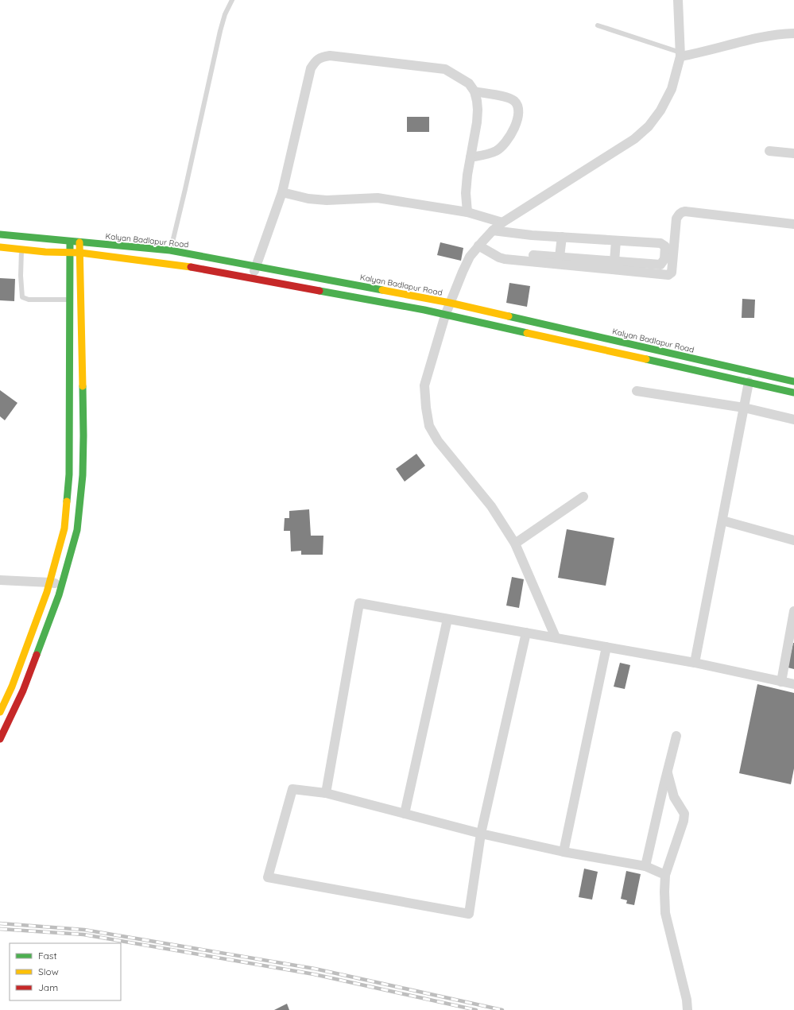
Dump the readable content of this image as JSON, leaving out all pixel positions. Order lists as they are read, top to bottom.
{
  "streets": {
    "main road": ["Kalyan Badlapur Road"]
  },
  "legend": ["Fast", "Slow", "Jam"]
}
